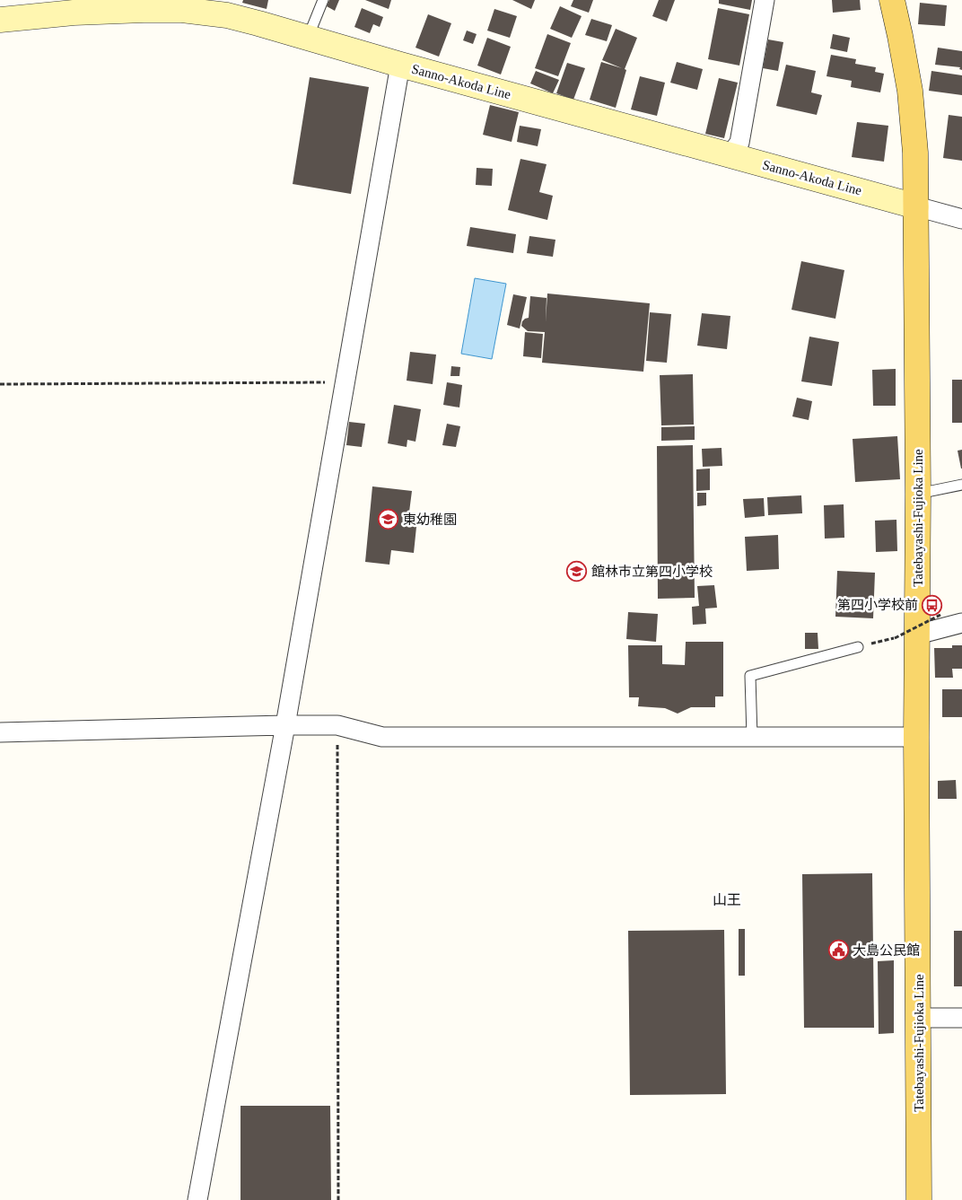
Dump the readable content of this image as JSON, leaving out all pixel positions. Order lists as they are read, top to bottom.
{
  "streets": {
    "main road": ["Sanno-Akoda Line", "Tatebayashi-Fujioka Line"]
  },
  "crossings": [
    ["Sanno-Akoda Line", "Tatebayashi-Fujioka Line"]
  ],
  "districts": ["山王"],
  "places": {
    "school or university": ["東幼稚園", "館林市立第四小学校"],
    "bus stop": ["第四小学校前"],
    "public building": ["大島公民館"]
  }
}
